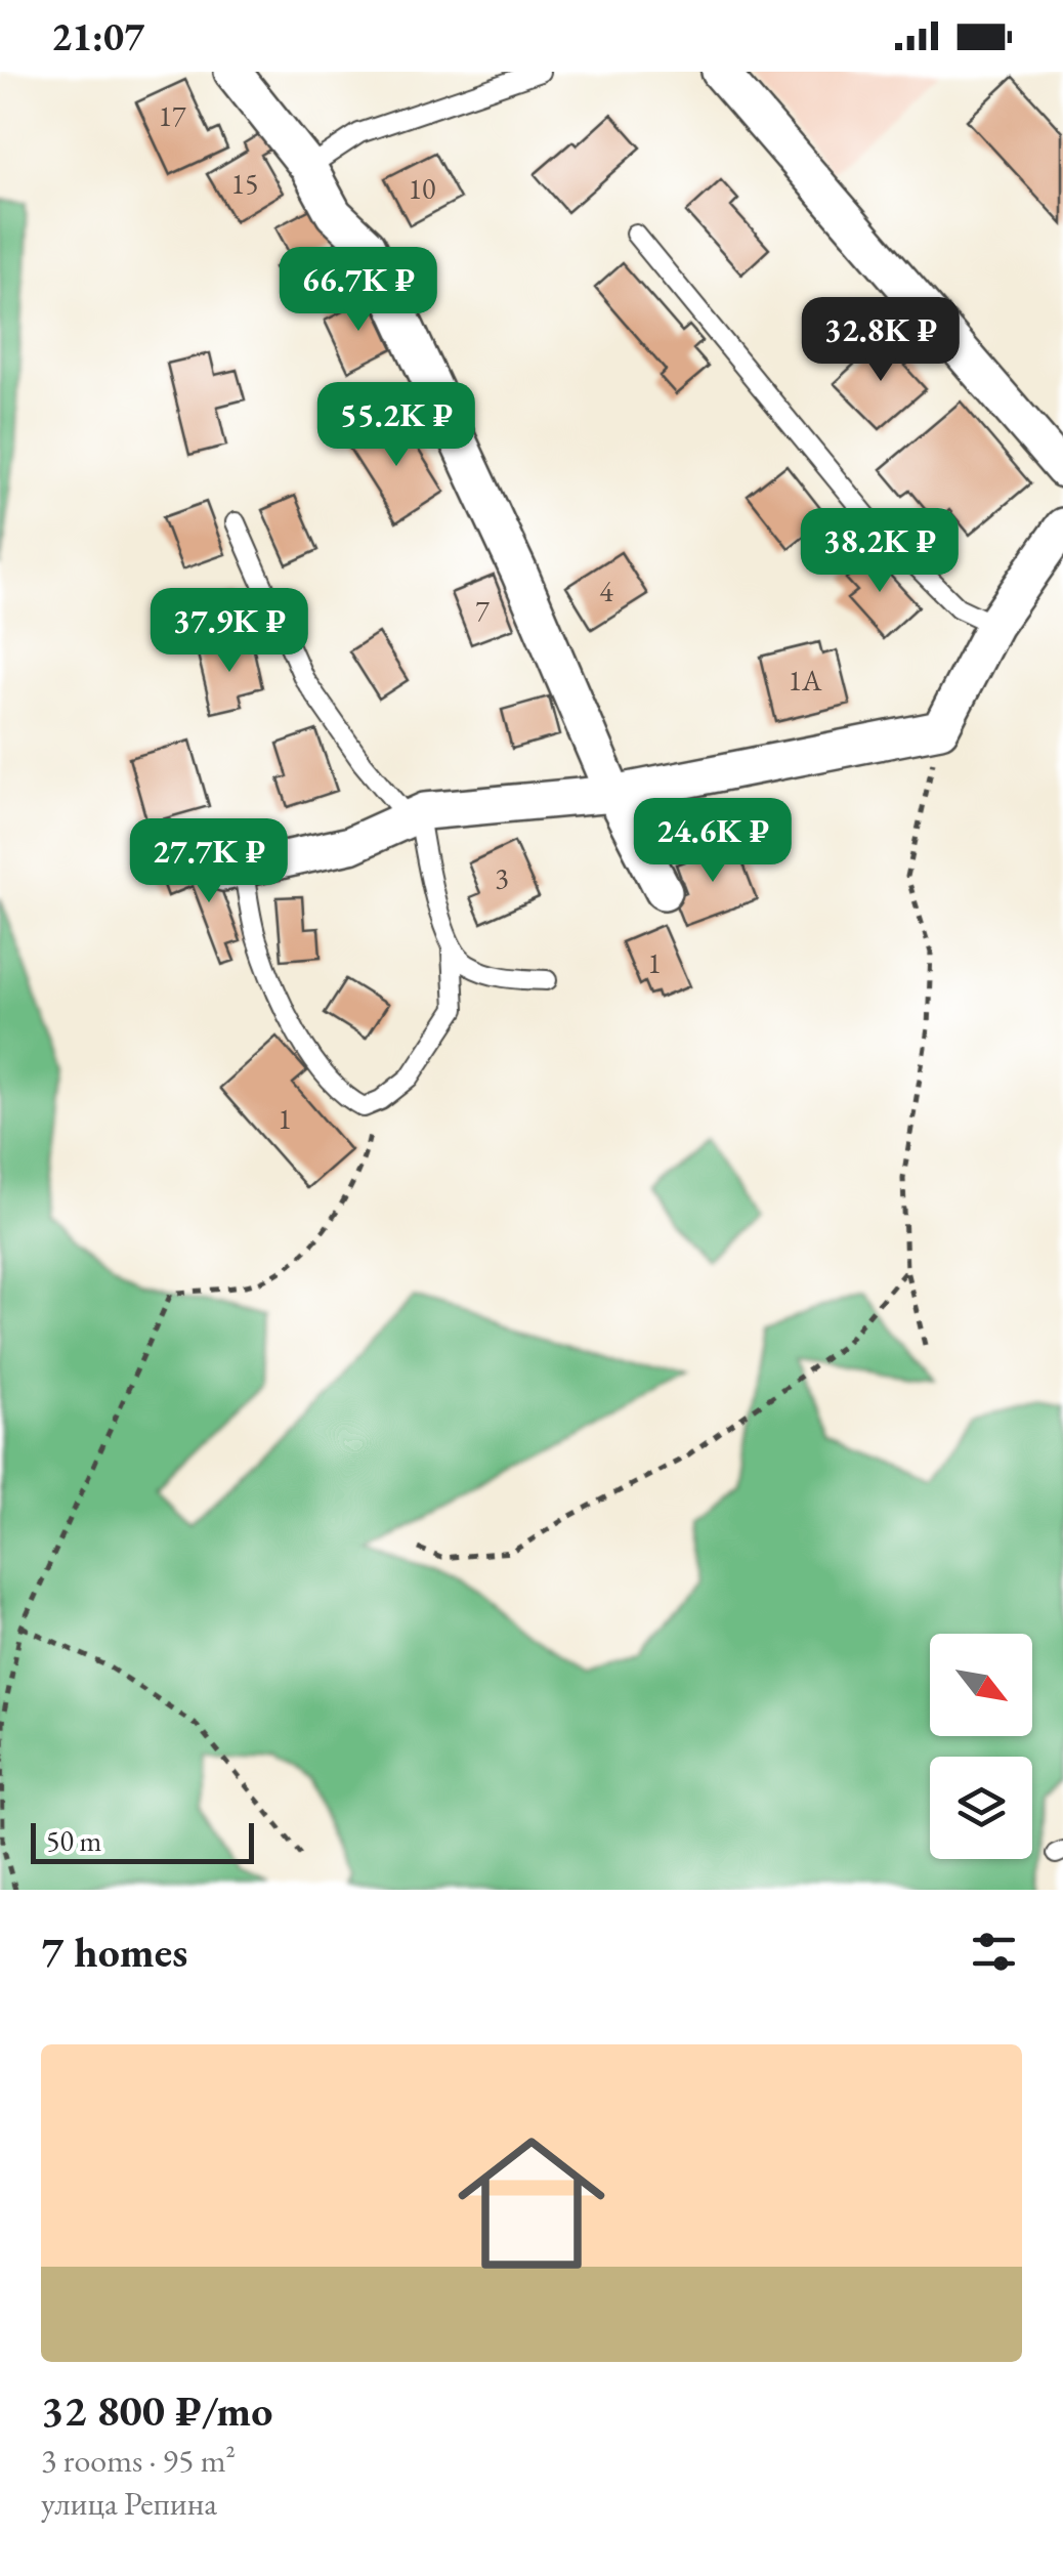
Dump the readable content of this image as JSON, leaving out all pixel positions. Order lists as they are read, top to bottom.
{
  "house_numbers": [
    "17",
    "15",
    "10",
    "4",
    "7",
    "1А",
    "3",
    "1",
    "1"
  ],
  "scale_bar": "50 m",
  "north": "bottom right",
  "page": {
    "status": "21:07",
    "price": [
      "66.7K ₽",
      "32.8K ₽",
      "55.2K ₽",
      "38.2K ₽",
      "37.9K ₽",
      "24.6K ₽",
      "27.7K ₽"
    ],
    "scale": "50 m",
    "heading": "7 homes",
    "list": [
      {
        "name": "32 800 ₽/mo",
        "note": "3 rooms · 95 m² · улица Репина"
      }
    ]
  }
}
